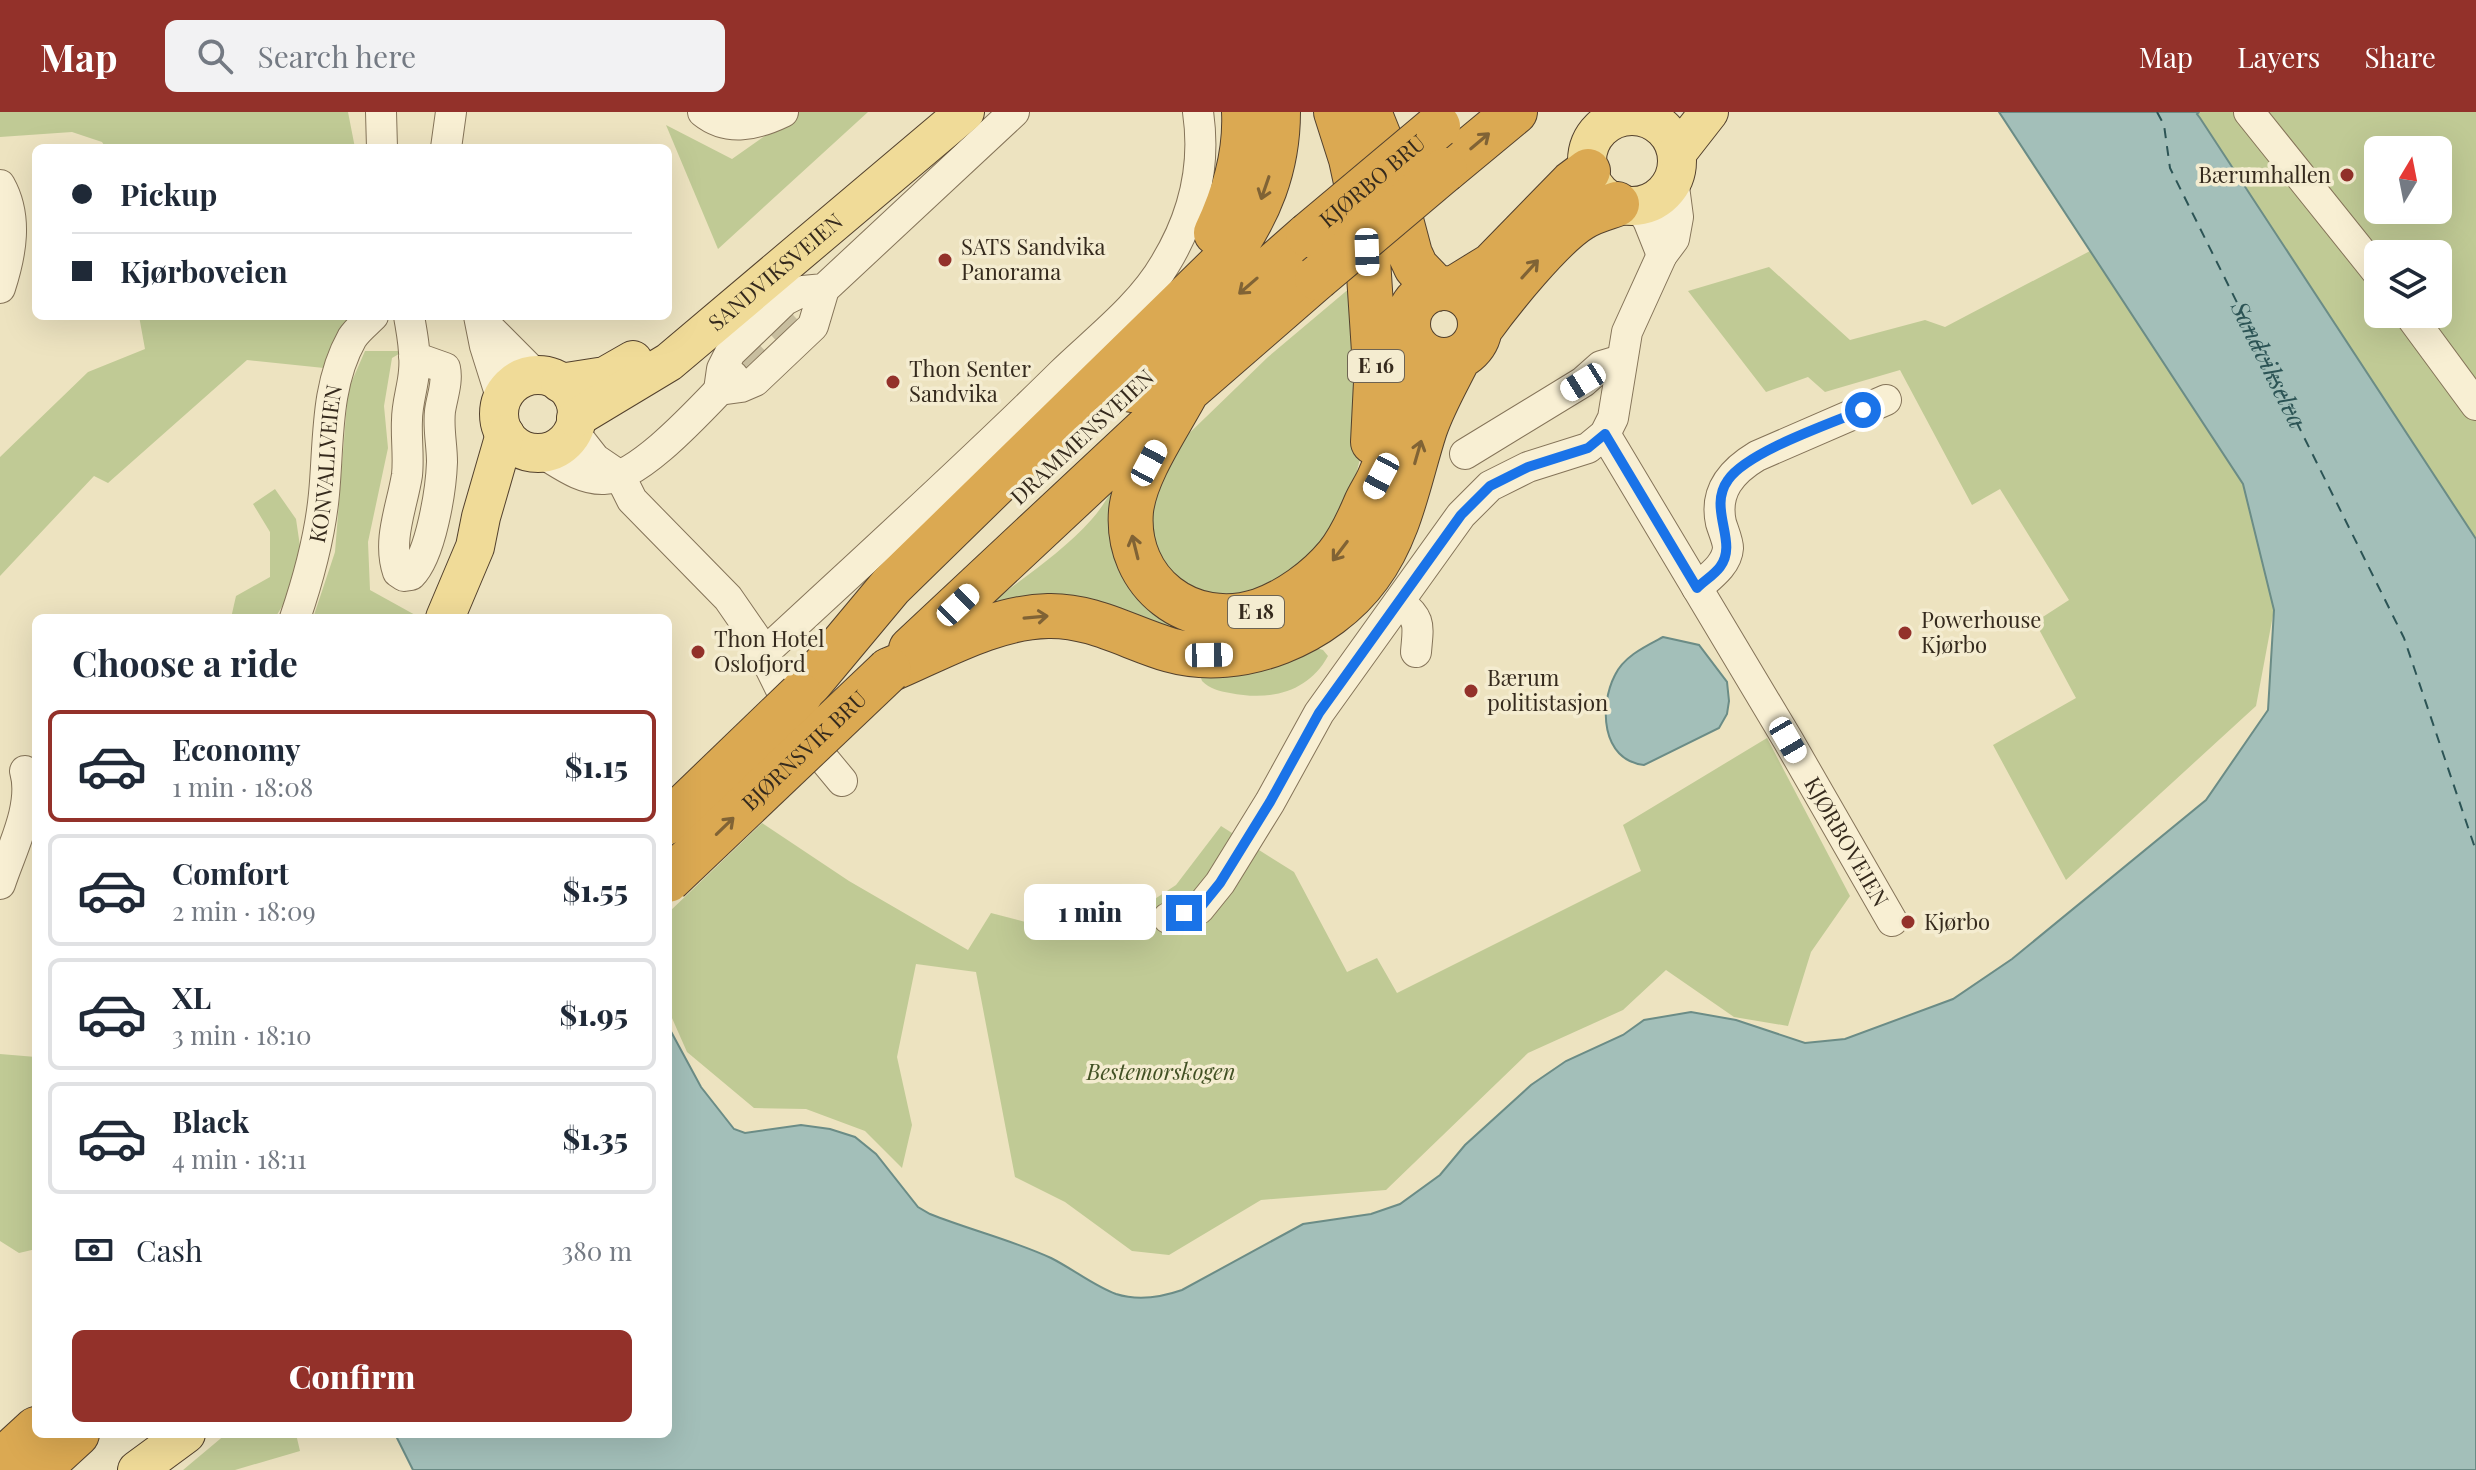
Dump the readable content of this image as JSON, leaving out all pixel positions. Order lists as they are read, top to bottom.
{
  "streets": {
    "highway": [
      "KJØRBO BRU",
      "E 16",
      "DRAMMENSVEIEN",
      "E 18",
      "BJØRNSVIK BRU"
    ],
    "main road": ["SANDVIKSVEIEN"],
    "street": ["KONVALLVEIEN", "KJØRBOVEIEN"]
  },
  "crossings": [
    ["KJØRBO BRU", "DRAMMENSVEIEN"],
    ["E 16", "E 18"],
    ["DRAMMENSVEIEN", "E 18"],
    ["DRAMMENSVEIEN", "BJØRNSVIK BRU"],
    ["E 18", "BJØRNSVIK BRU"]
  ],
  "water": ["Sandvikselva"],
  "parks": ["Bestemorskogen"],
  "places": [
    "Bærumhallen",
    "SATS Sandvika Panorama",
    "Thon Senter Sandvika",
    "Powerhouse Kjørbo",
    "Thon Hotel Oslofjord",
    "Bærum politistasjon",
    "Kjørbo"
  ],
  "north": "top",
  "page": {
    "header": "Map",
    "search": "Search here",
    "nav": ["Map", "Layers", "Share"],
    "banner": ["Pickup", "Kjørboveien"],
    "heading": "Choose a ride",
    "list": [
      {
        "name": "Economy",
        "note": "1 min · 18:08",
        "value": "$1.15"
      },
      {
        "name": "Comfort",
        "note": "2 min · 18:09",
        "value": "$1.55"
      },
      {
        "name": "XL",
        "note": "3 min · 18:10",
        "value": "$1.95"
      },
      {
        "name": "Black",
        "note": "4 min · 18:11",
        "value": "$1.35"
      }
    ],
    "bubble": "1 min",
    "pay": ["Cash", "380 m"],
    "buttons": "Confirm"
  }
}
